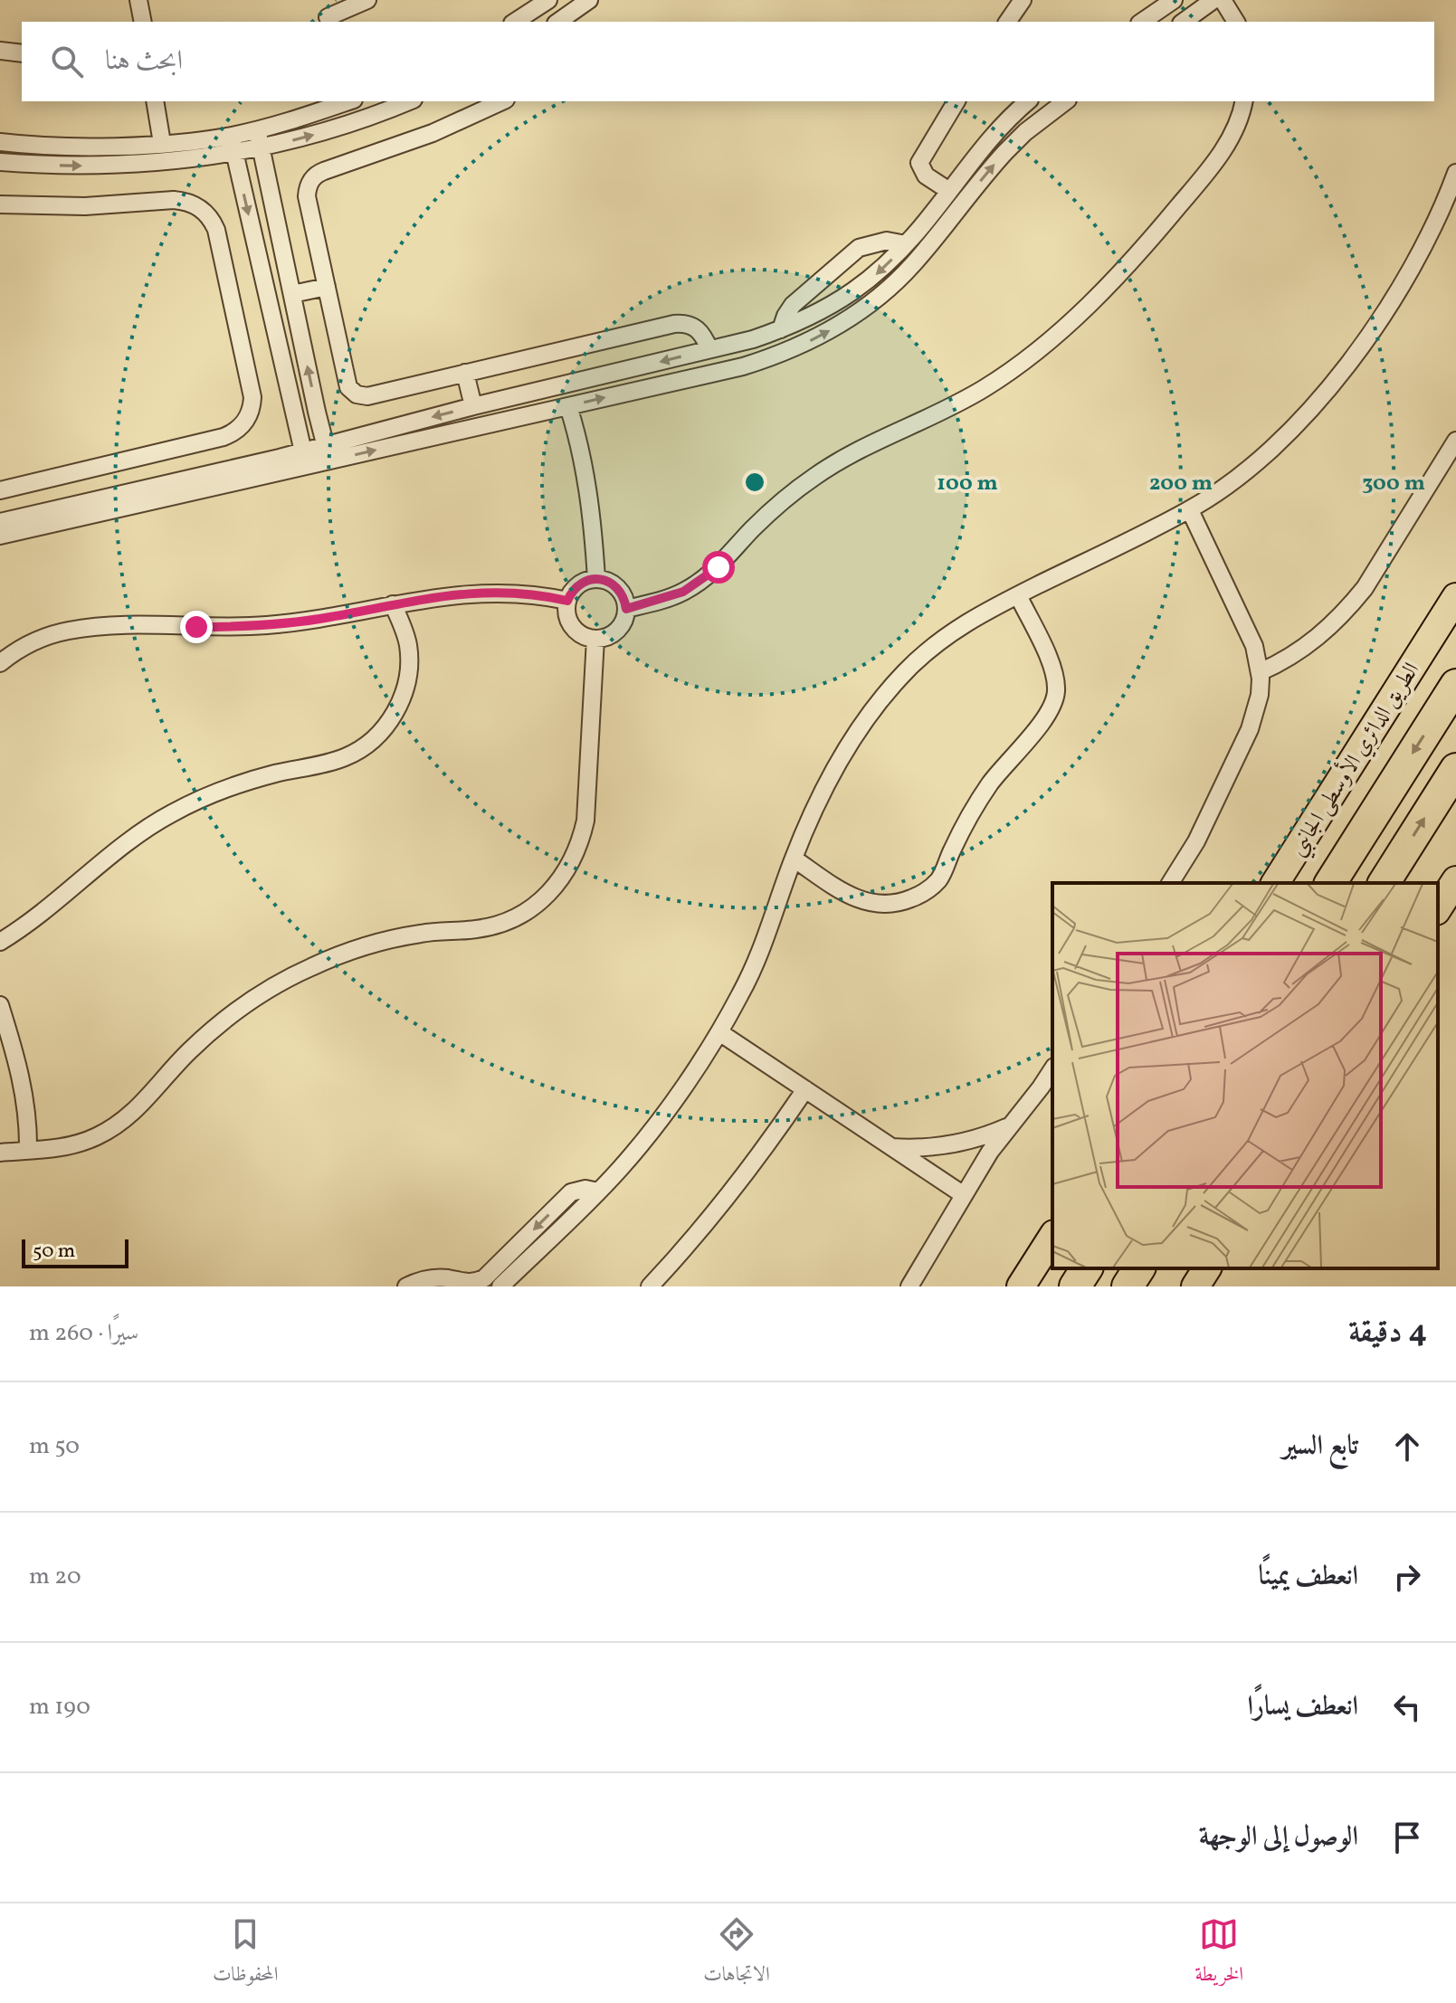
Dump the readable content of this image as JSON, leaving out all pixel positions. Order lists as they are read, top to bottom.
{
  "streets": {
    "highway": ["الطريق الدائري الأوسطى الجانبي"]
  },
  "scale_bar": "50 m",
  "page": {
    "search": "ابحث هنا",
    "scale": "50 m",
    "heading": ["4 دقيقة", "سيرًا · 260 m"],
    "list": [
      ["تابع السير", "50 m"],
      ["انعطف يمينًا", "20 m"],
      ["انعطف يسارًا", "190 m"],
      "الوصول إلى الوجهة"
    ],
    "nav": ["الخريطة", "الاتجاهات", "المحفوظات"]
  },
  "rings": ["100 m", "200 m", "300 m"]
}
